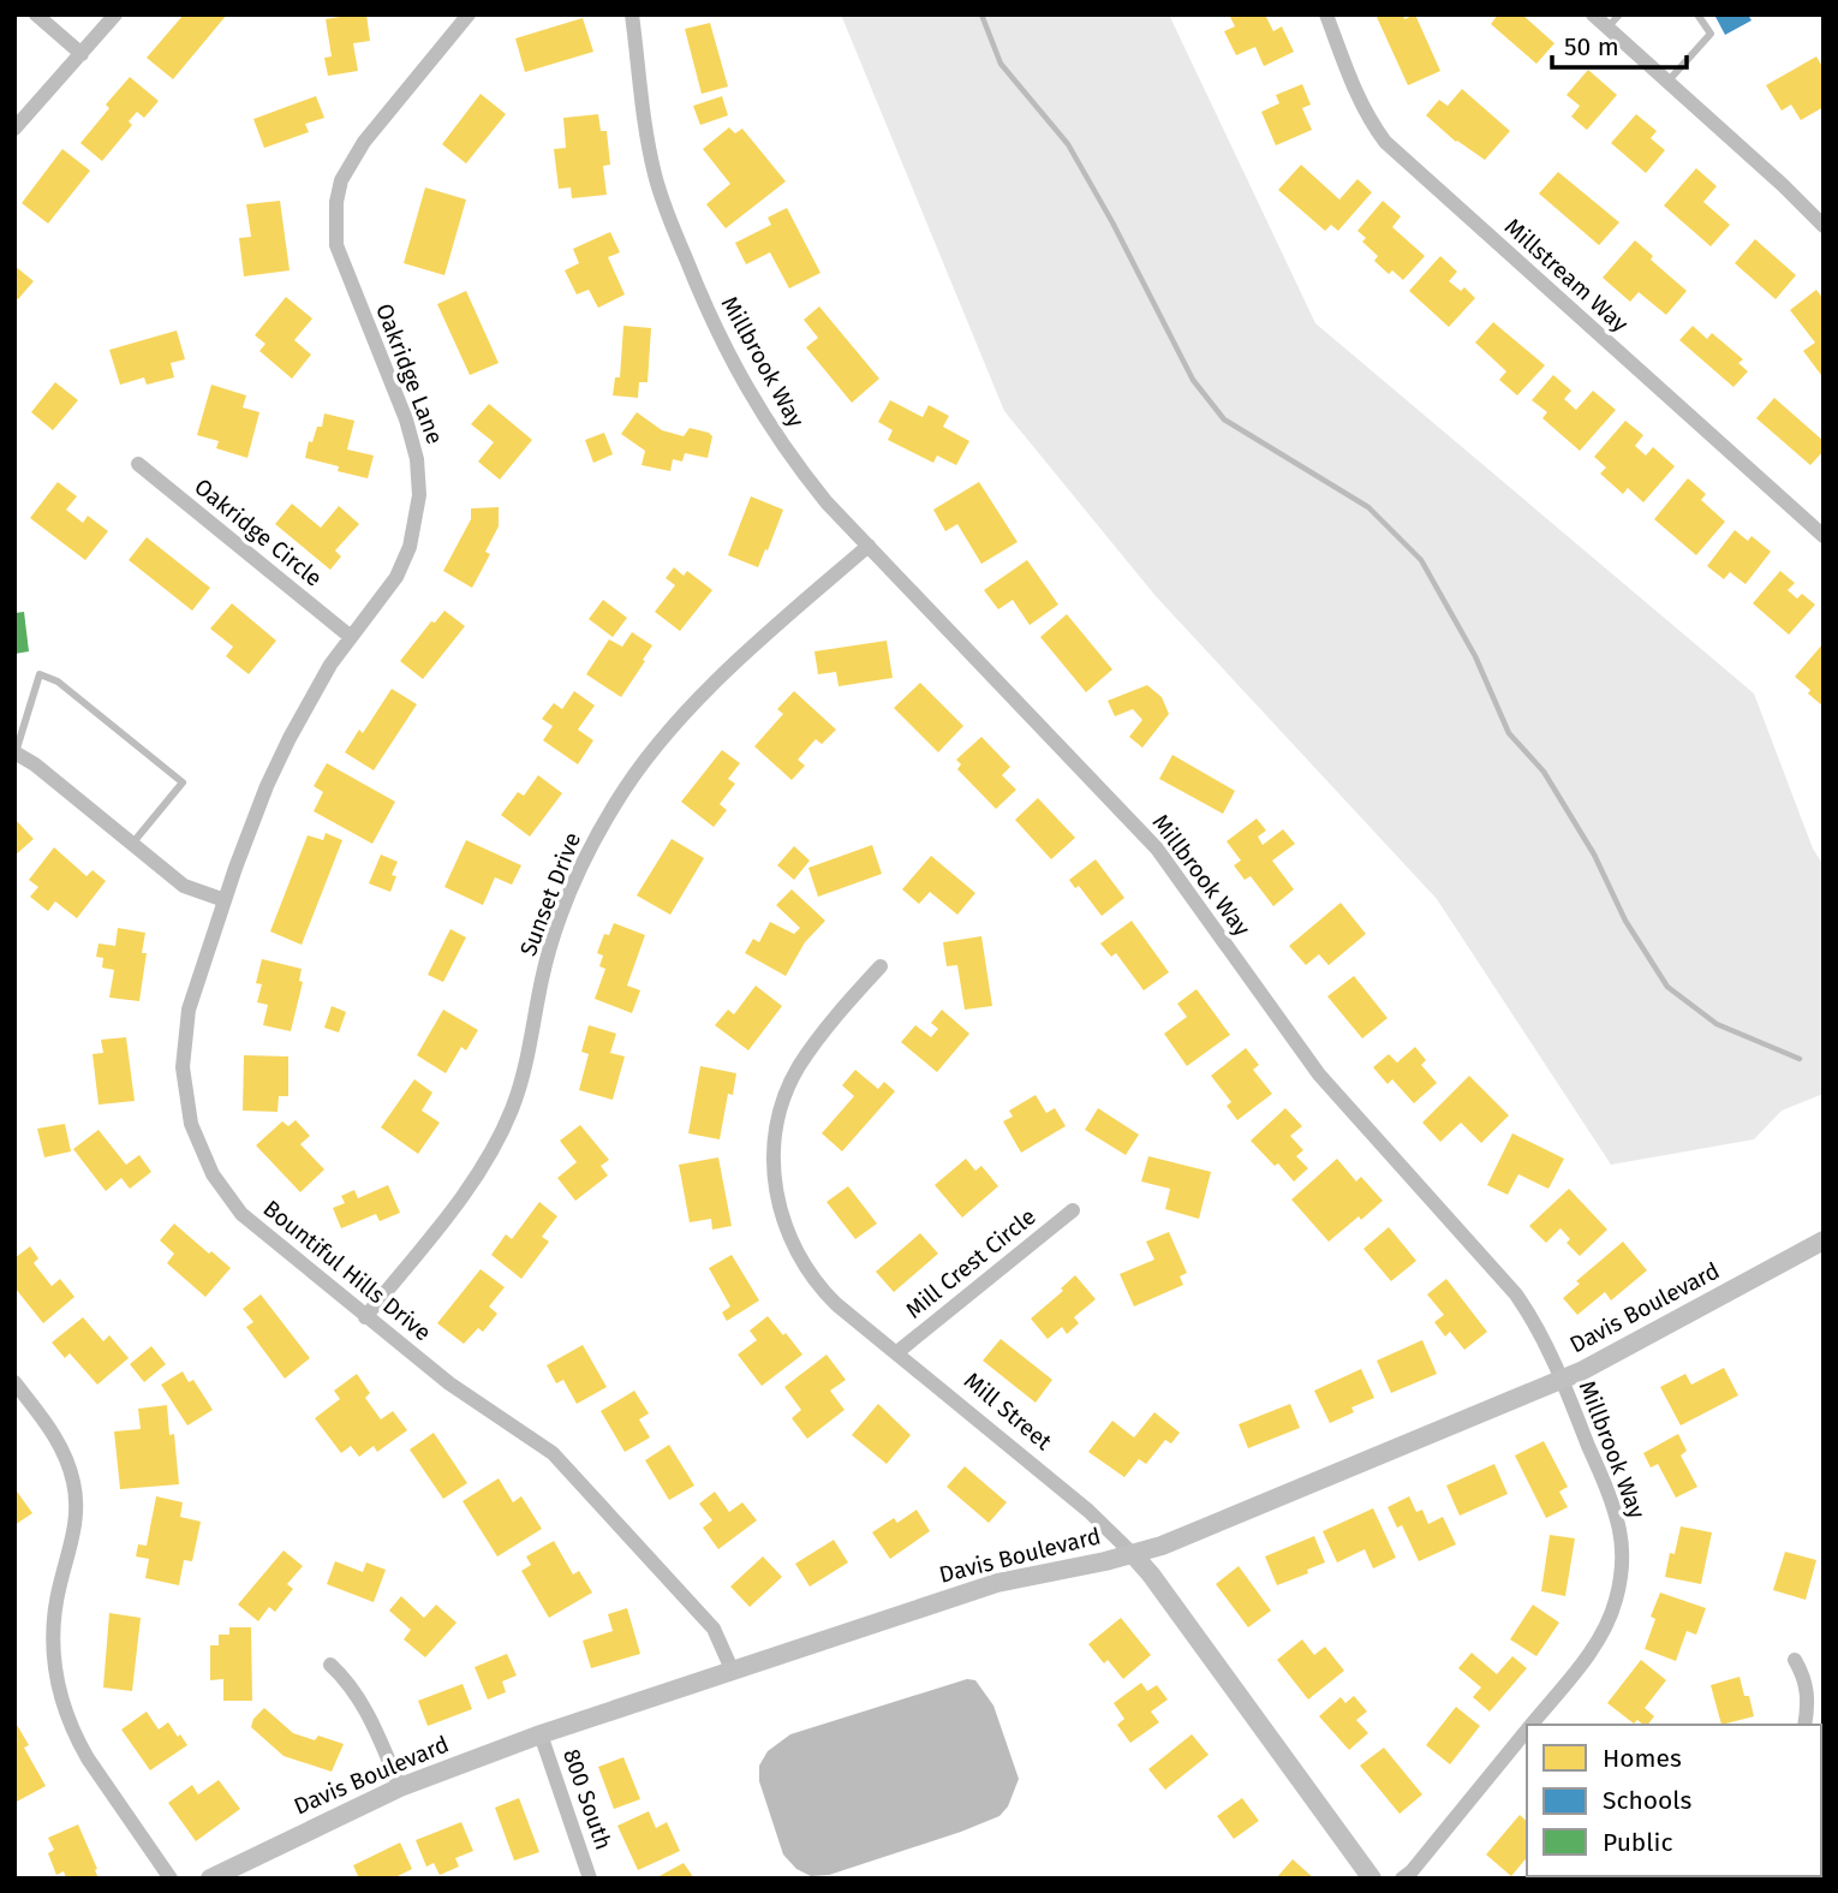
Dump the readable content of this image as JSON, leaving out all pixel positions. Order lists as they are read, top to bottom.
{
  "streets": {
    "street": [
      "Millstream Way",
      "Millbrook Way",
      "Oakridge Lane",
      "Oakridge Circle",
      "Sunset Drive",
      "Mill Crest Circle",
      "Bountiful Hills Drive",
      "Davis Boulevard",
      "Mill Street",
      "800 South"
    ]
  },
  "crossings": [
    ["Millbrook Way", "Sunset Drive"],
    ["Millbrook Way", "Davis Boulevard"],
    ["Oakridge Lane", "Oakridge Circle"],
    ["Oakridge Lane", "Bountiful Hills Drive"],
    ["Sunset Drive", "Bountiful Hills Drive"],
    ["Mill Crest Circle", "Mill Street"],
    ["Bountiful Hills Drive", "Davis Boulevard"],
    ["Davis Boulevard", "Mill Street"],
    ["Davis Boulevard", "800 South"]
  ],
  "legend": ["Homes", "Schools", "Public"],
  "scale_bar": "50 m"
}
